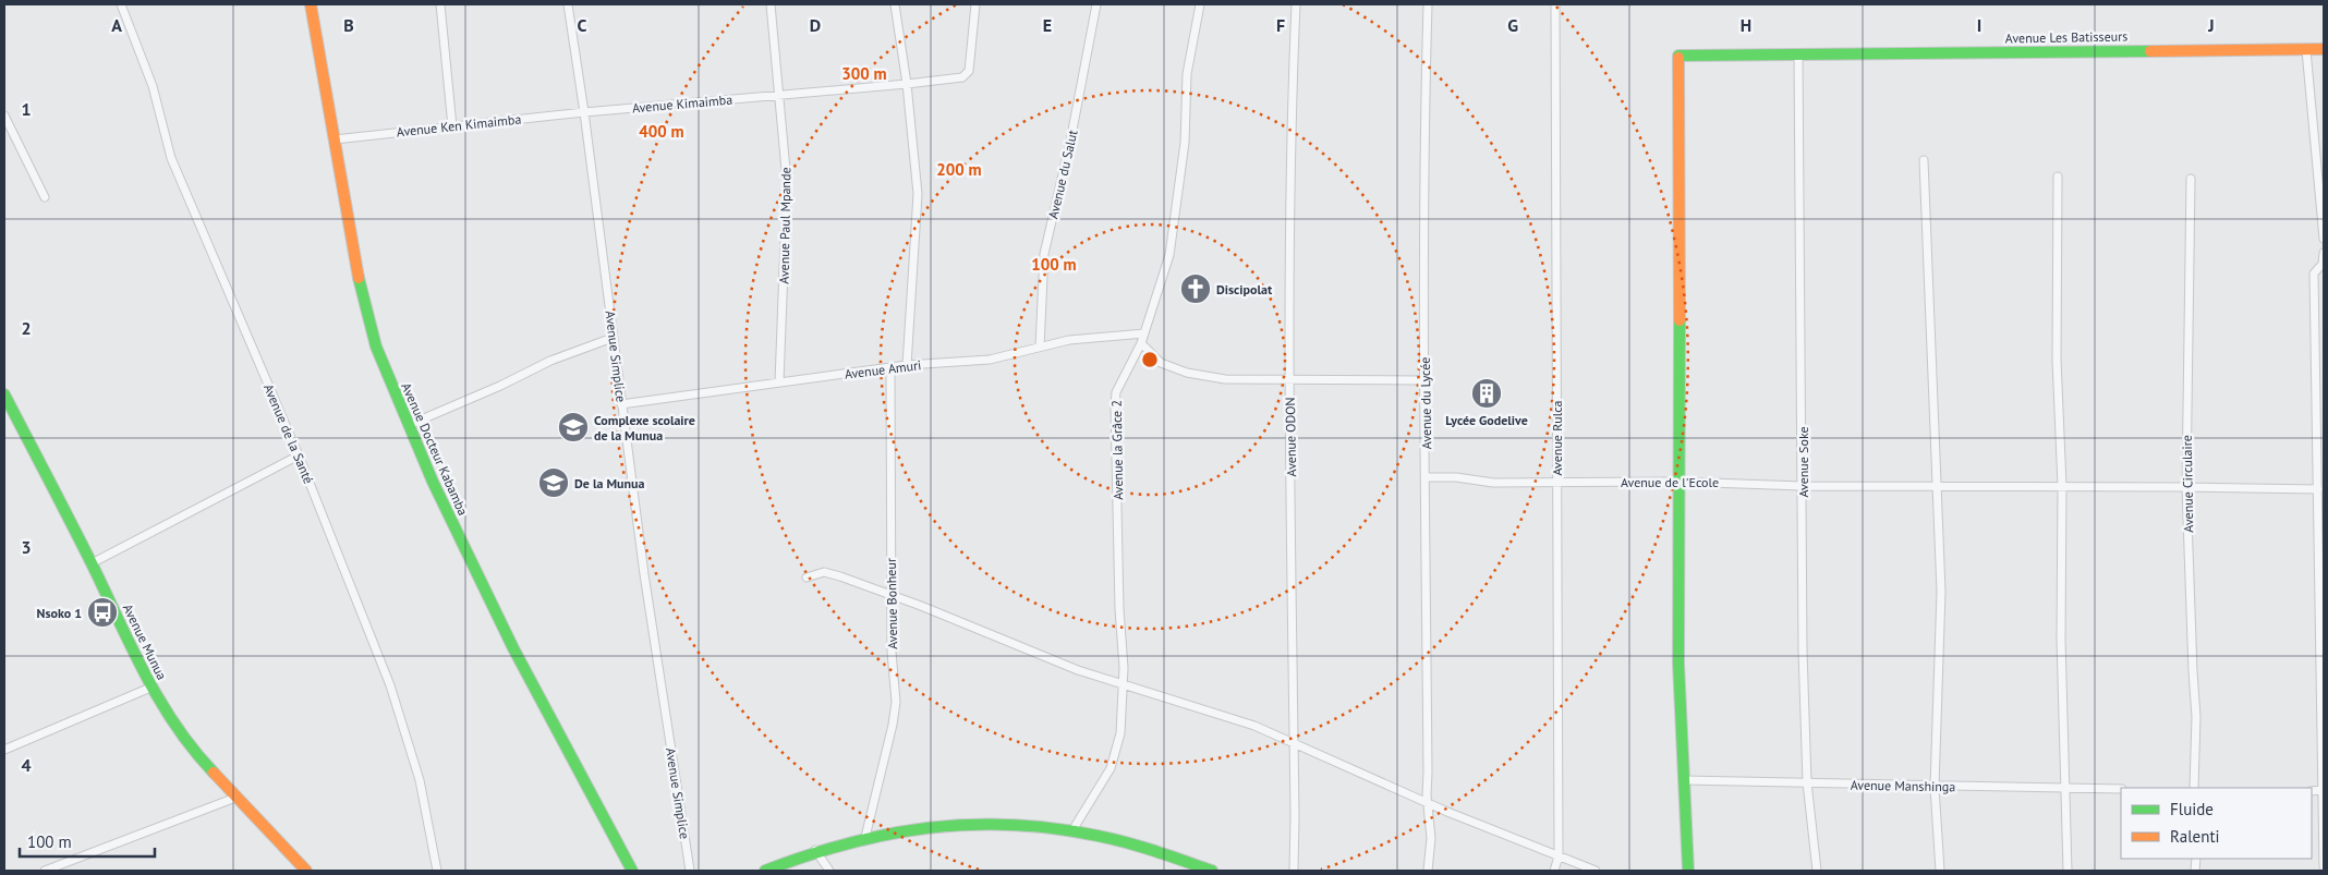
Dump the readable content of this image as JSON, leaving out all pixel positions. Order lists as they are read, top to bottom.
{
  "streets": {
    "street": [
      "Avenue Les Batisseurs",
      "Avenue Kimaimba",
      "Avenue Ken Kimaimba",
      "Avenue du Salut",
      "Avenue Paul Mpande",
      "Avenue Simplice",
      "Avenue Amuri",
      "Avenue du Lycée",
      "Avenue de la Santé",
      "Avenue ODON",
      "Avenue Rulca",
      "Avenue Docteur Kabamba",
      "Avenue la Grâce 2",
      "Avenue Soke",
      "Avenue de l'Ecole",
      "Avenue Circulaire",
      "Avenue Bonheur",
      "Avenue Munua",
      "Avenue Manshinga"
    ]
  },
  "crossings": [
    ["Avenue Les Batisseurs", "Avenue Soke"],
    ["Avenue Les Batisseurs", "Avenue de l'Ecole"],
    ["Avenue Kimaimba", "Avenue Ken Kimaimba"],
    ["Avenue Kimaimba", "Avenue Paul Mpande"],
    ["Avenue Kimaimba", "Avenue Simplice"],
    ["Avenue Ken Kimaimba", "Avenue Simplice"],
    ["Avenue Ken Kimaimba", "Avenue Docteur Kabamba"],
    ["Avenue du Salut", "Avenue Amuri"],
    ["Avenue Paul Mpande", "Avenue Amuri"],
    ["Avenue Simplice", "Avenue Amuri"],
    ["Avenue Amuri", "Avenue la Grâce 2"],
    ["Avenue Amuri", "Avenue Bonheur"],
    ["Avenue du Lycée", "Avenue de l'Ecole"],
    ["Avenue Rulca", "Avenue de l'Ecole"],
    ["Avenue Soke", "Avenue de l'Ecole"],
    ["Avenue Soke", "Avenue Manshinga"],
    ["Avenue de l'Ecole", "Avenue Circulaire"]
  ],
  "places": {
    "church": ["Discipolat"],
    "building": ["Lycée Godelive"],
    "school or university": ["Complexe scolaire de la Munua", "De la Munua"],
    "bus stop": ["Nsoko 1"]
  },
  "legend": ["Fluide", "Ralenti"],
  "scale_bar": "100 m",
  "grid": {
    "columns": [
      "A",
      "B",
      "C",
      "D",
      "E",
      "F",
      "G",
      "H",
      "I",
      "J"
    ],
    "rows": [
      "1",
      "2",
      "3",
      "4"
    ]
  },
  "rings": [
    "300 m",
    "400 m",
    "200 m",
    "100 m"
  ]
}
